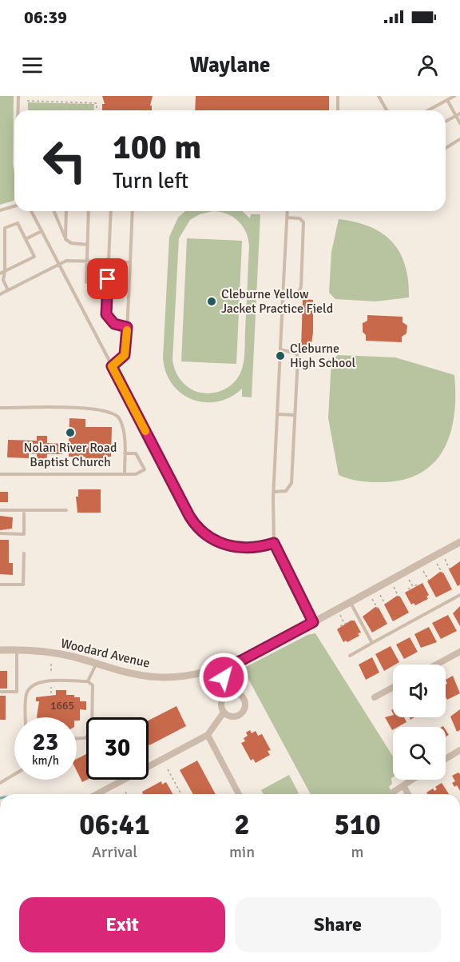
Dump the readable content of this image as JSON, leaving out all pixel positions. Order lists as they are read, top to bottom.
{
  "streets": {
    "street": ["Woodard Avenue"]
  },
  "places": ["Cleburne Yellow Jacket Practice Field", "Cleburne High School", "Nolan River Road Baptist Church"],
  "house_numbers": ["1665"],
  "page": {
    "status": "06:39",
    "header": "Waylane",
    "turn": ["100 m", "Turn left"],
    "speed": "23 km/h",
    "limit": "30",
    "eta": [
      "06:41",
      "Arrival",
      "2",
      "min",
      "510",
      "m"
    ],
    "buttons": ["Exit", "Share"]
  }
}
